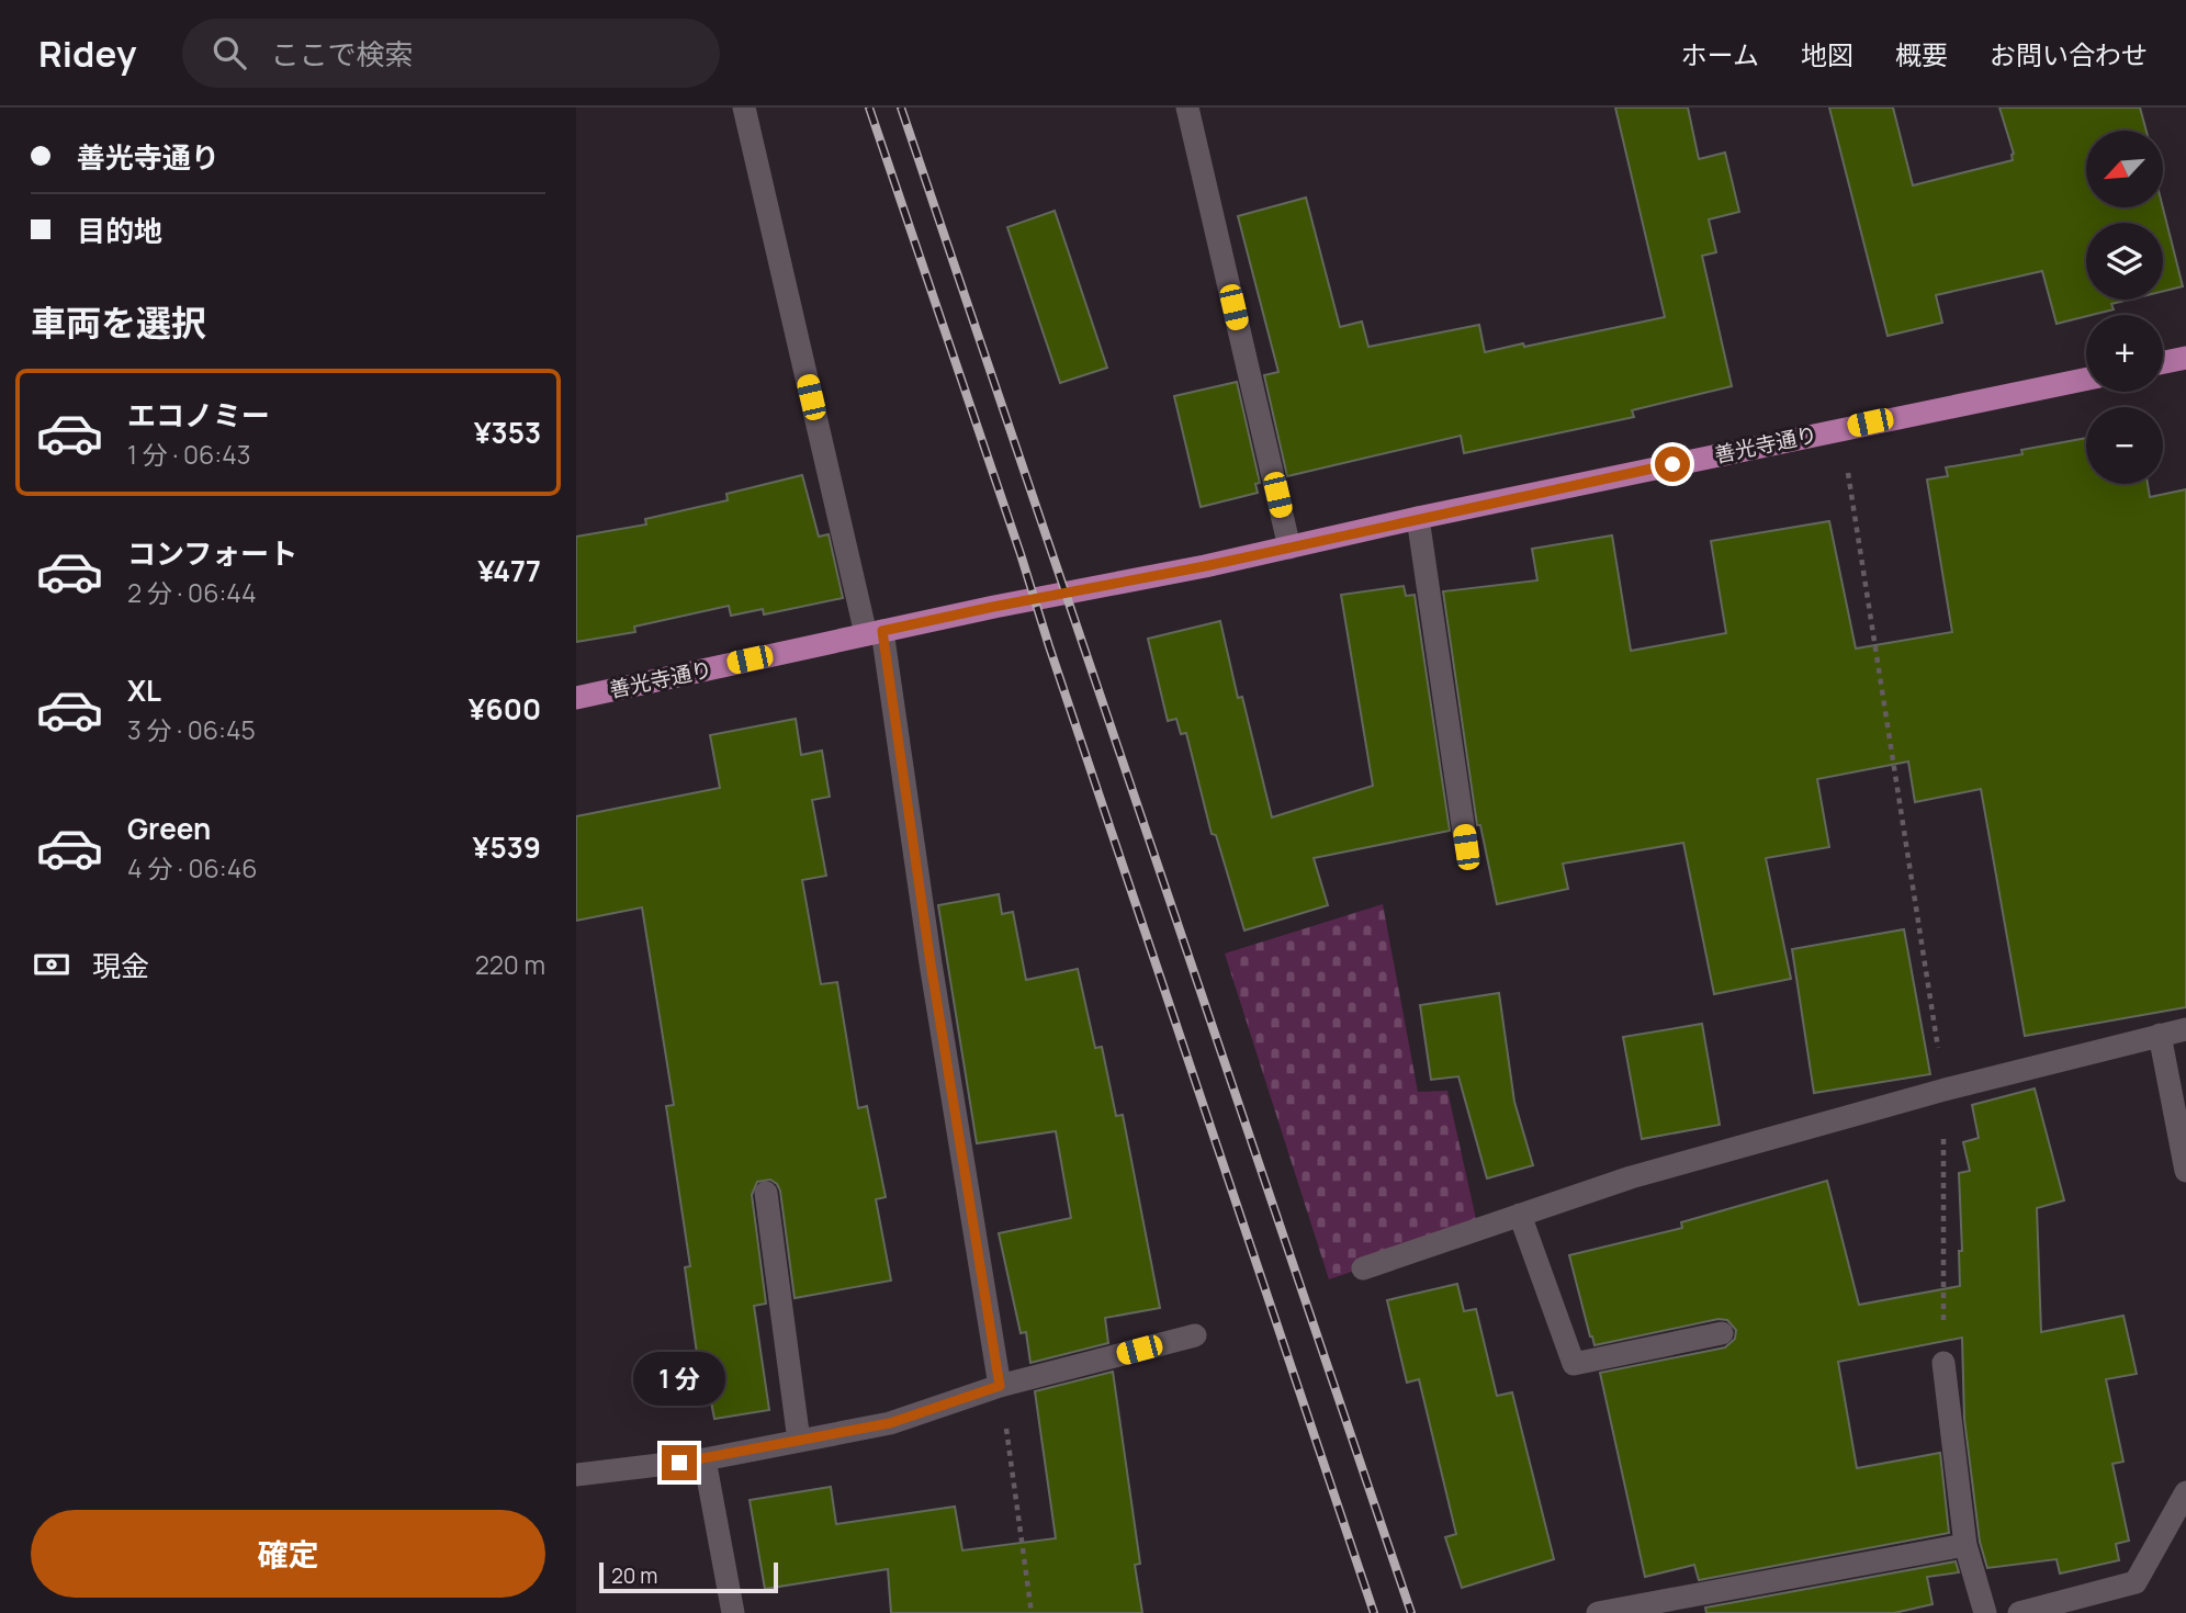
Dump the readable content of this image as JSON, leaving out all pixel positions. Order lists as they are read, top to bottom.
{
  "streets": {
    "main road": ["善光寺通り"]
  },
  "scale_bar": "20 m",
  "north": "bottom left",
  "page": {
    "header": "Ridey",
    "search": "ここで検索",
    "nav": [
      "ホーム",
      "地図",
      "概要",
      "お問い合わせ"
    ],
    "banner": ["善光寺通り", "目的地"],
    "map_buttons": ["+", "−"],
    "heading": "車両を選択",
    "list": [
      {
        "name": "エコノミー",
        "note": "1 分 · 06:43",
        "value": "¥353"
      },
      {
        "name": "コンフォート",
        "note": "2 分 · 06:44",
        "value": "¥477"
      },
      {
        "name": "XL",
        "note": "3 分 · 06:45",
        "value": "¥600"
      },
      {
        "name": "Green",
        "note": "4 分 · 06:46",
        "value": "¥539"
      }
    ],
    "pay": ["現金", "220 m"],
    "bubble": "1 分",
    "buttons": "確定",
    "scale": "20 m"
  }
}
